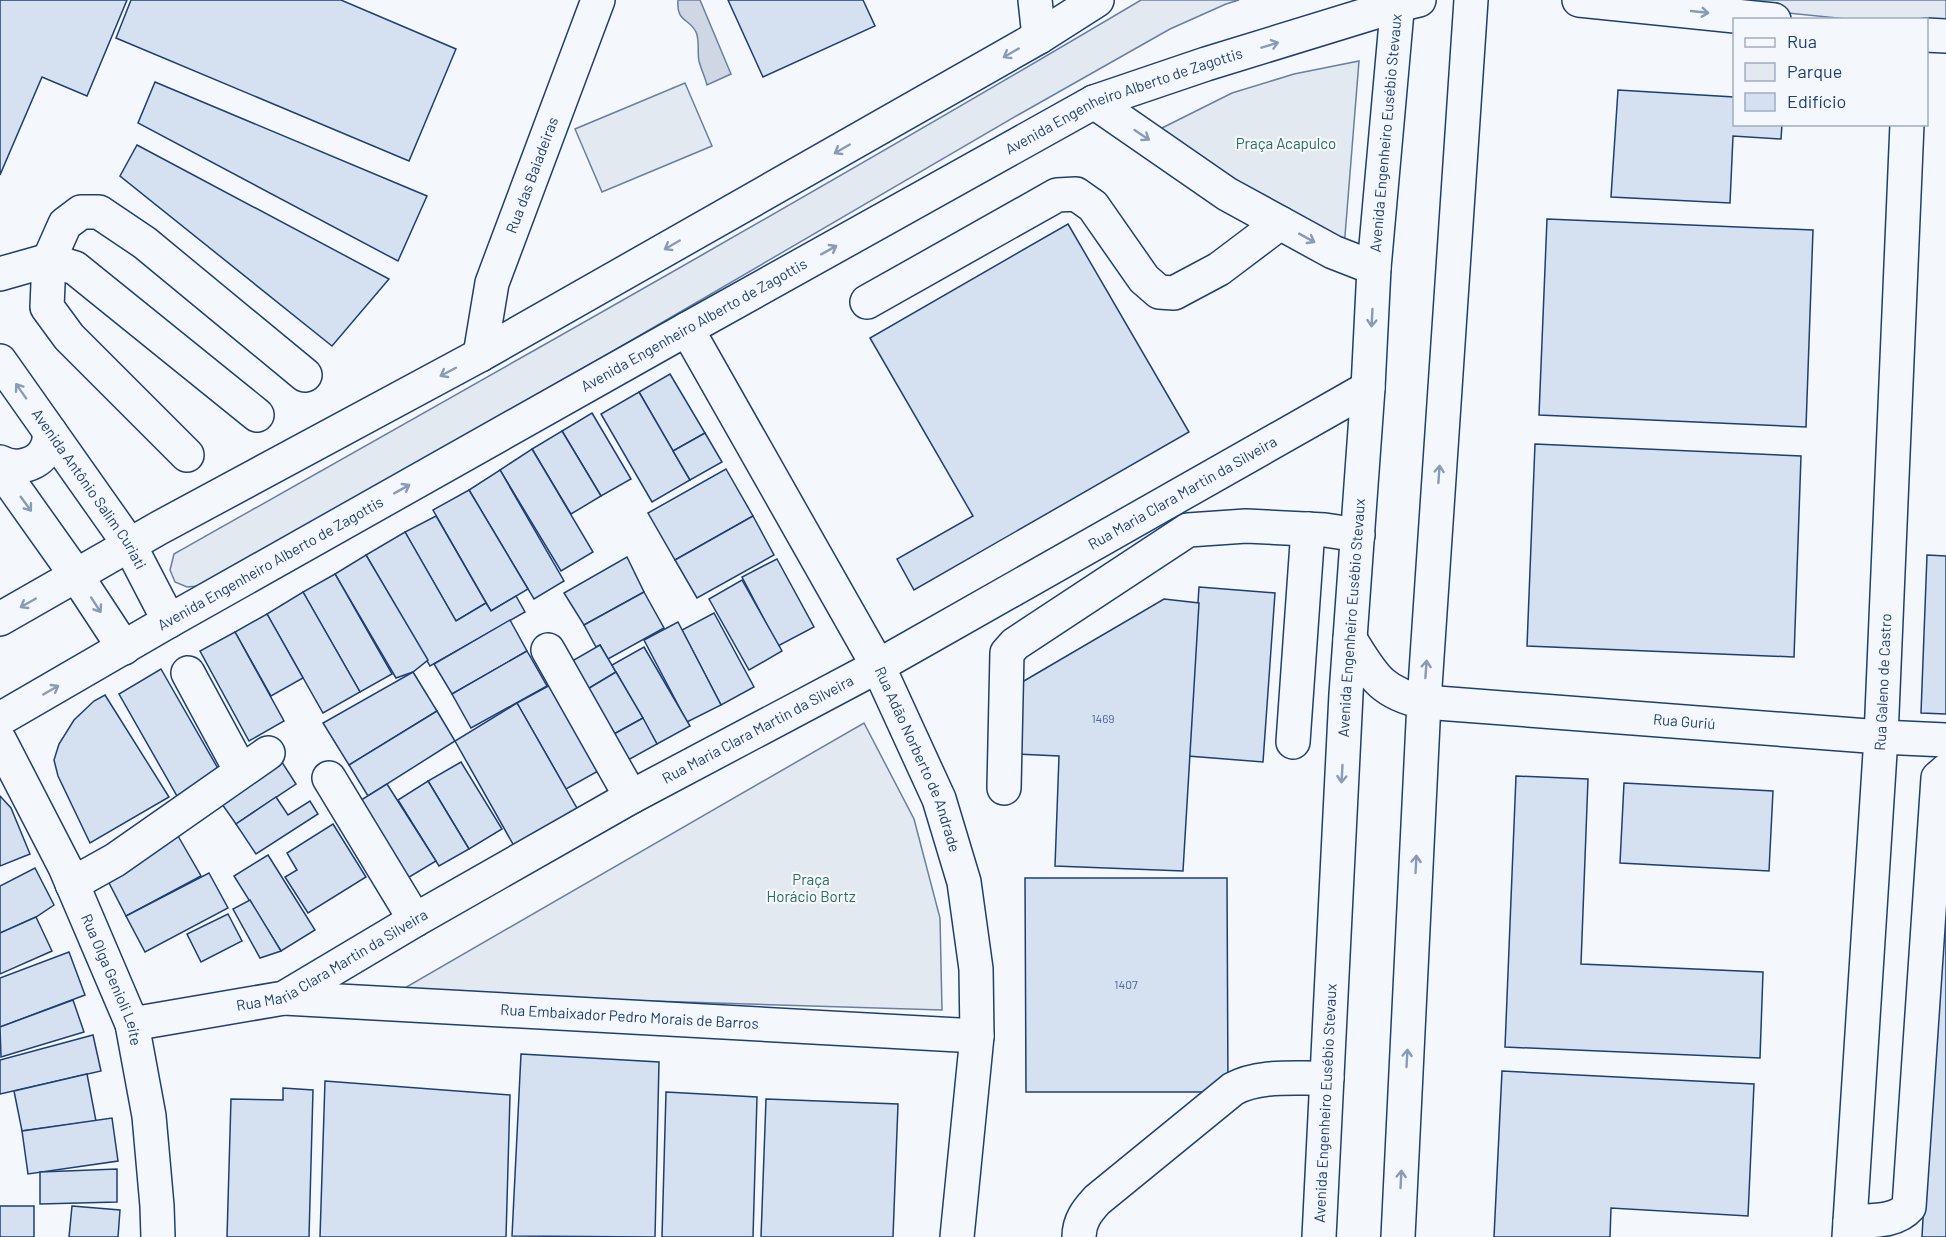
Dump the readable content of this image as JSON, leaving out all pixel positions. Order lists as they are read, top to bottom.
{
  "streets": {
    "street": [
      "Avenida Engenheiro Alberto de Zagottis",
      "Avenida Engenheiro Eusébio Stevaux",
      "Rua das Baiadeiras",
      "Avenida Antônio Salim Curiati",
      "Rua Maria Clara Martin da Silveira",
      "Rua Galeno de Castro",
      "Rua Guriú",
      "Rua Adão Norberto de Andrade",
      "Rua Olga Genioli Leite",
      "Rua Embaixador Pedro Morais de Barros"
    ]
  },
  "crossings": [
    ["Avenida Engenheiro Alberto de Zagottis", "Avenida Engenheiro Eusébio Stevaux"],
    ["Avenida Engenheiro Alberto de Zagottis", "Avenida Antônio Salim Curiati"],
    ["Avenida Engenheiro Alberto de Zagottis", "Rua Adão Norberto de Andrade"],
    ["Avenida Engenheiro Eusébio Stevaux", "Rua Maria Clara Martin da Silveira"],
    ["Avenida Engenheiro Eusébio Stevaux", "Rua Guriú"],
    ["Rua Maria Clara Martin da Silveira", "Rua Adão Norberto de Andrade"],
    ["Rua Maria Clara Martin da Silveira", "Rua Olga Genioli Leite"],
    ["Rua Maria Clara Martin da Silveira", "Rua Embaixador Pedro Morais de Barros"],
    ["Rua Galeno de Castro", "Rua Guriú"],
    ["Rua Adão Norberto de Andrade", "Rua Embaixador Pedro Morais de Barros"]
  ],
  "parks": ["Praça Acapulco", "Praça Horácio Bortz"],
  "house_numbers": ["1469", "1407"],
  "legend": ["Rua", "Parque", "Edifício"]
}
